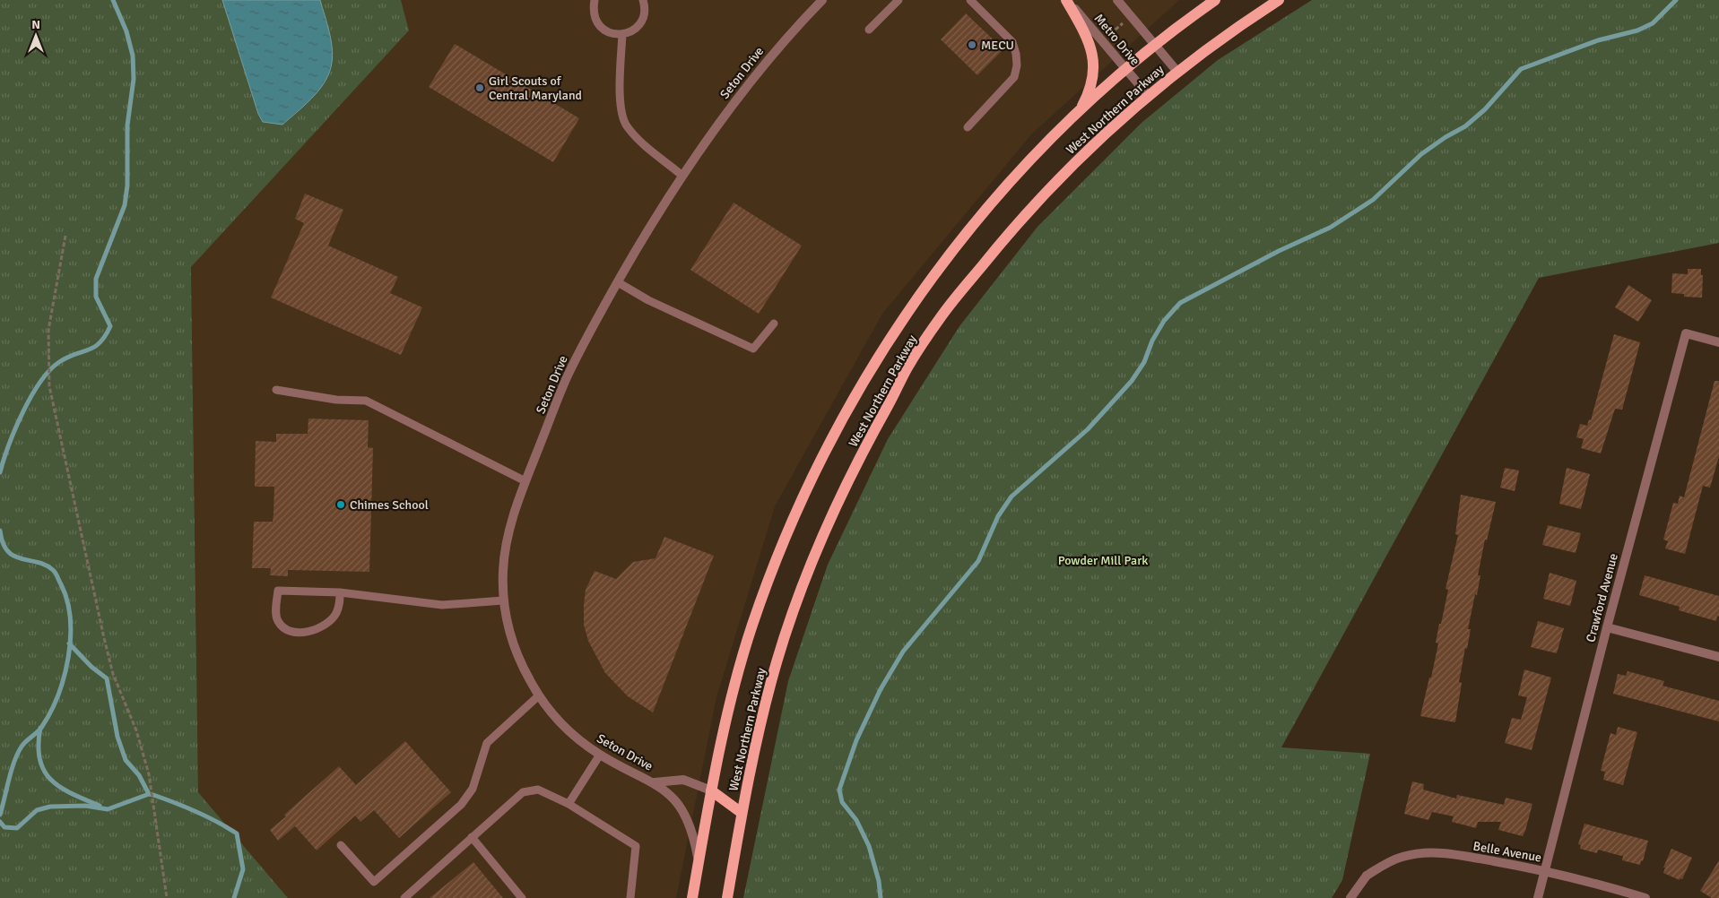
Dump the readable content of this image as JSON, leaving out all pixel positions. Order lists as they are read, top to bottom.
{
  "streets": {
    "main road": ["West Northern Parkway"],
    "street": [
      "Metro Drive",
      "Seton Drive",
      "Crawford Avenue",
      "Belle Avenue"
    ]
  },
  "crossings": [
    ["Metro Drive", "West Northern Parkway"],
    ["Seton Drive", "West Northern Parkway"],
    ["Crawford Avenue", "Belle Avenue"]
  ],
  "parks": ["Powder Mill Park"],
  "places": ["MECU", "Girl Scouts of Central Maryland", "Chimes School"],
  "north": "top"
}
